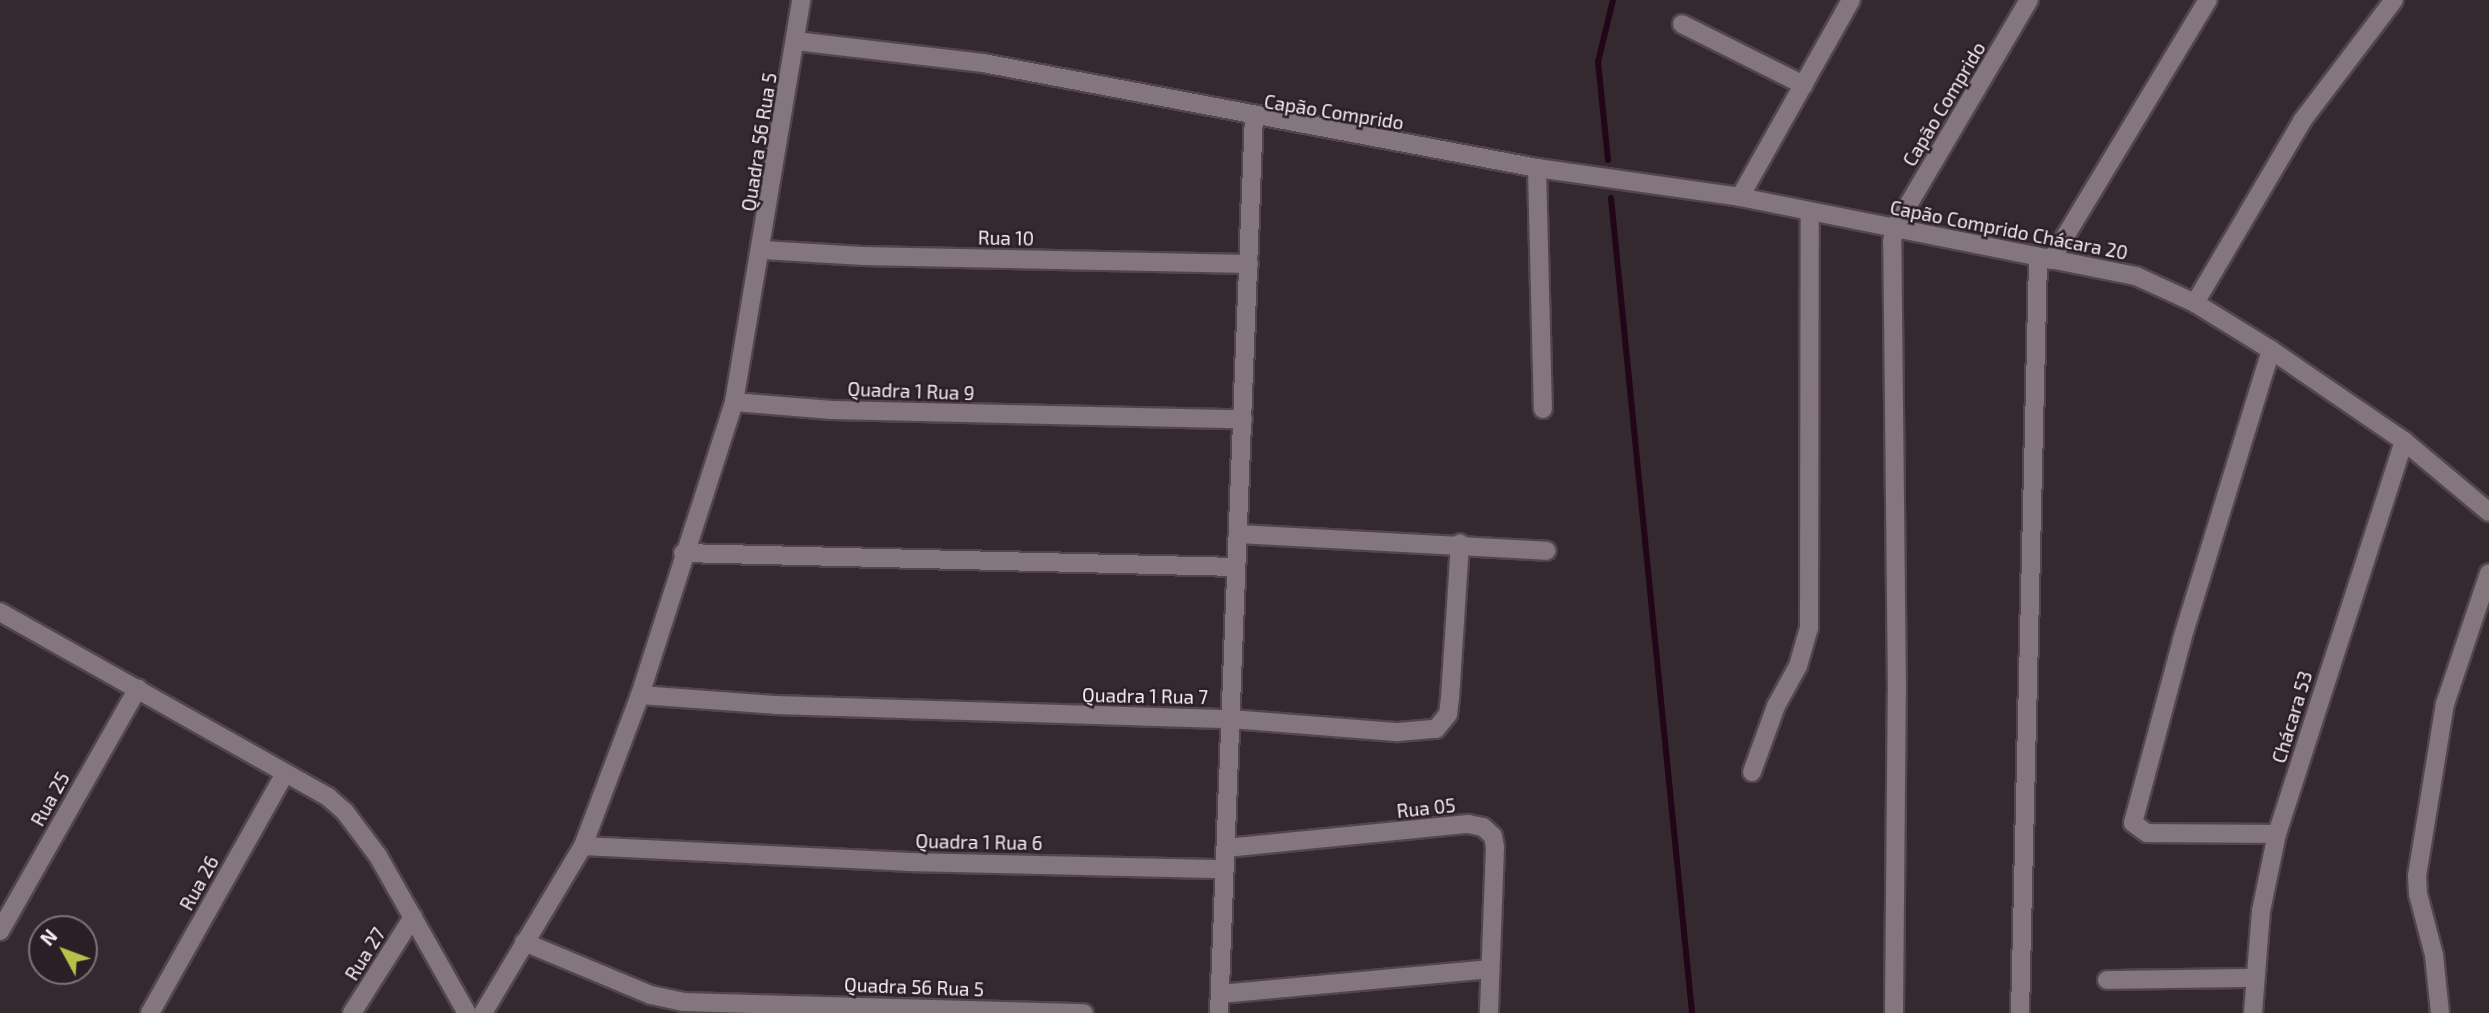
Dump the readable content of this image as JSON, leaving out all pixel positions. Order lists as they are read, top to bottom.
{
  "streets": {
    "street": [
      "Capão Comprido",
      "Quadra 56 Rua 5",
      "Capão Comprido Chácara 20",
      "Rua 10",
      "Quadra 1 Rua 9",
      "Quadra 1 Rua 7",
      "Chácara 53",
      "Rua 25",
      "Rua 05",
      "Quadra 1 Rua 6",
      "Rua 26",
      "Rua 27"
    ]
  },
  "crossings": [
    ["Capão Comprido", "Capão Comprido Chácara 20"],
    ["Capão Comprido", "Rua 10"],
    ["Capão Comprido", "Quadra 1 Rua 9"],
    ["Capão Comprido", "Quadra 1 Rua 7"],
    ["Quadra 56 Rua 5", "Rua 10"],
    ["Capão Comprido Chácara 20", "Chácara 53"]
  ],
  "north": "top left"
}
